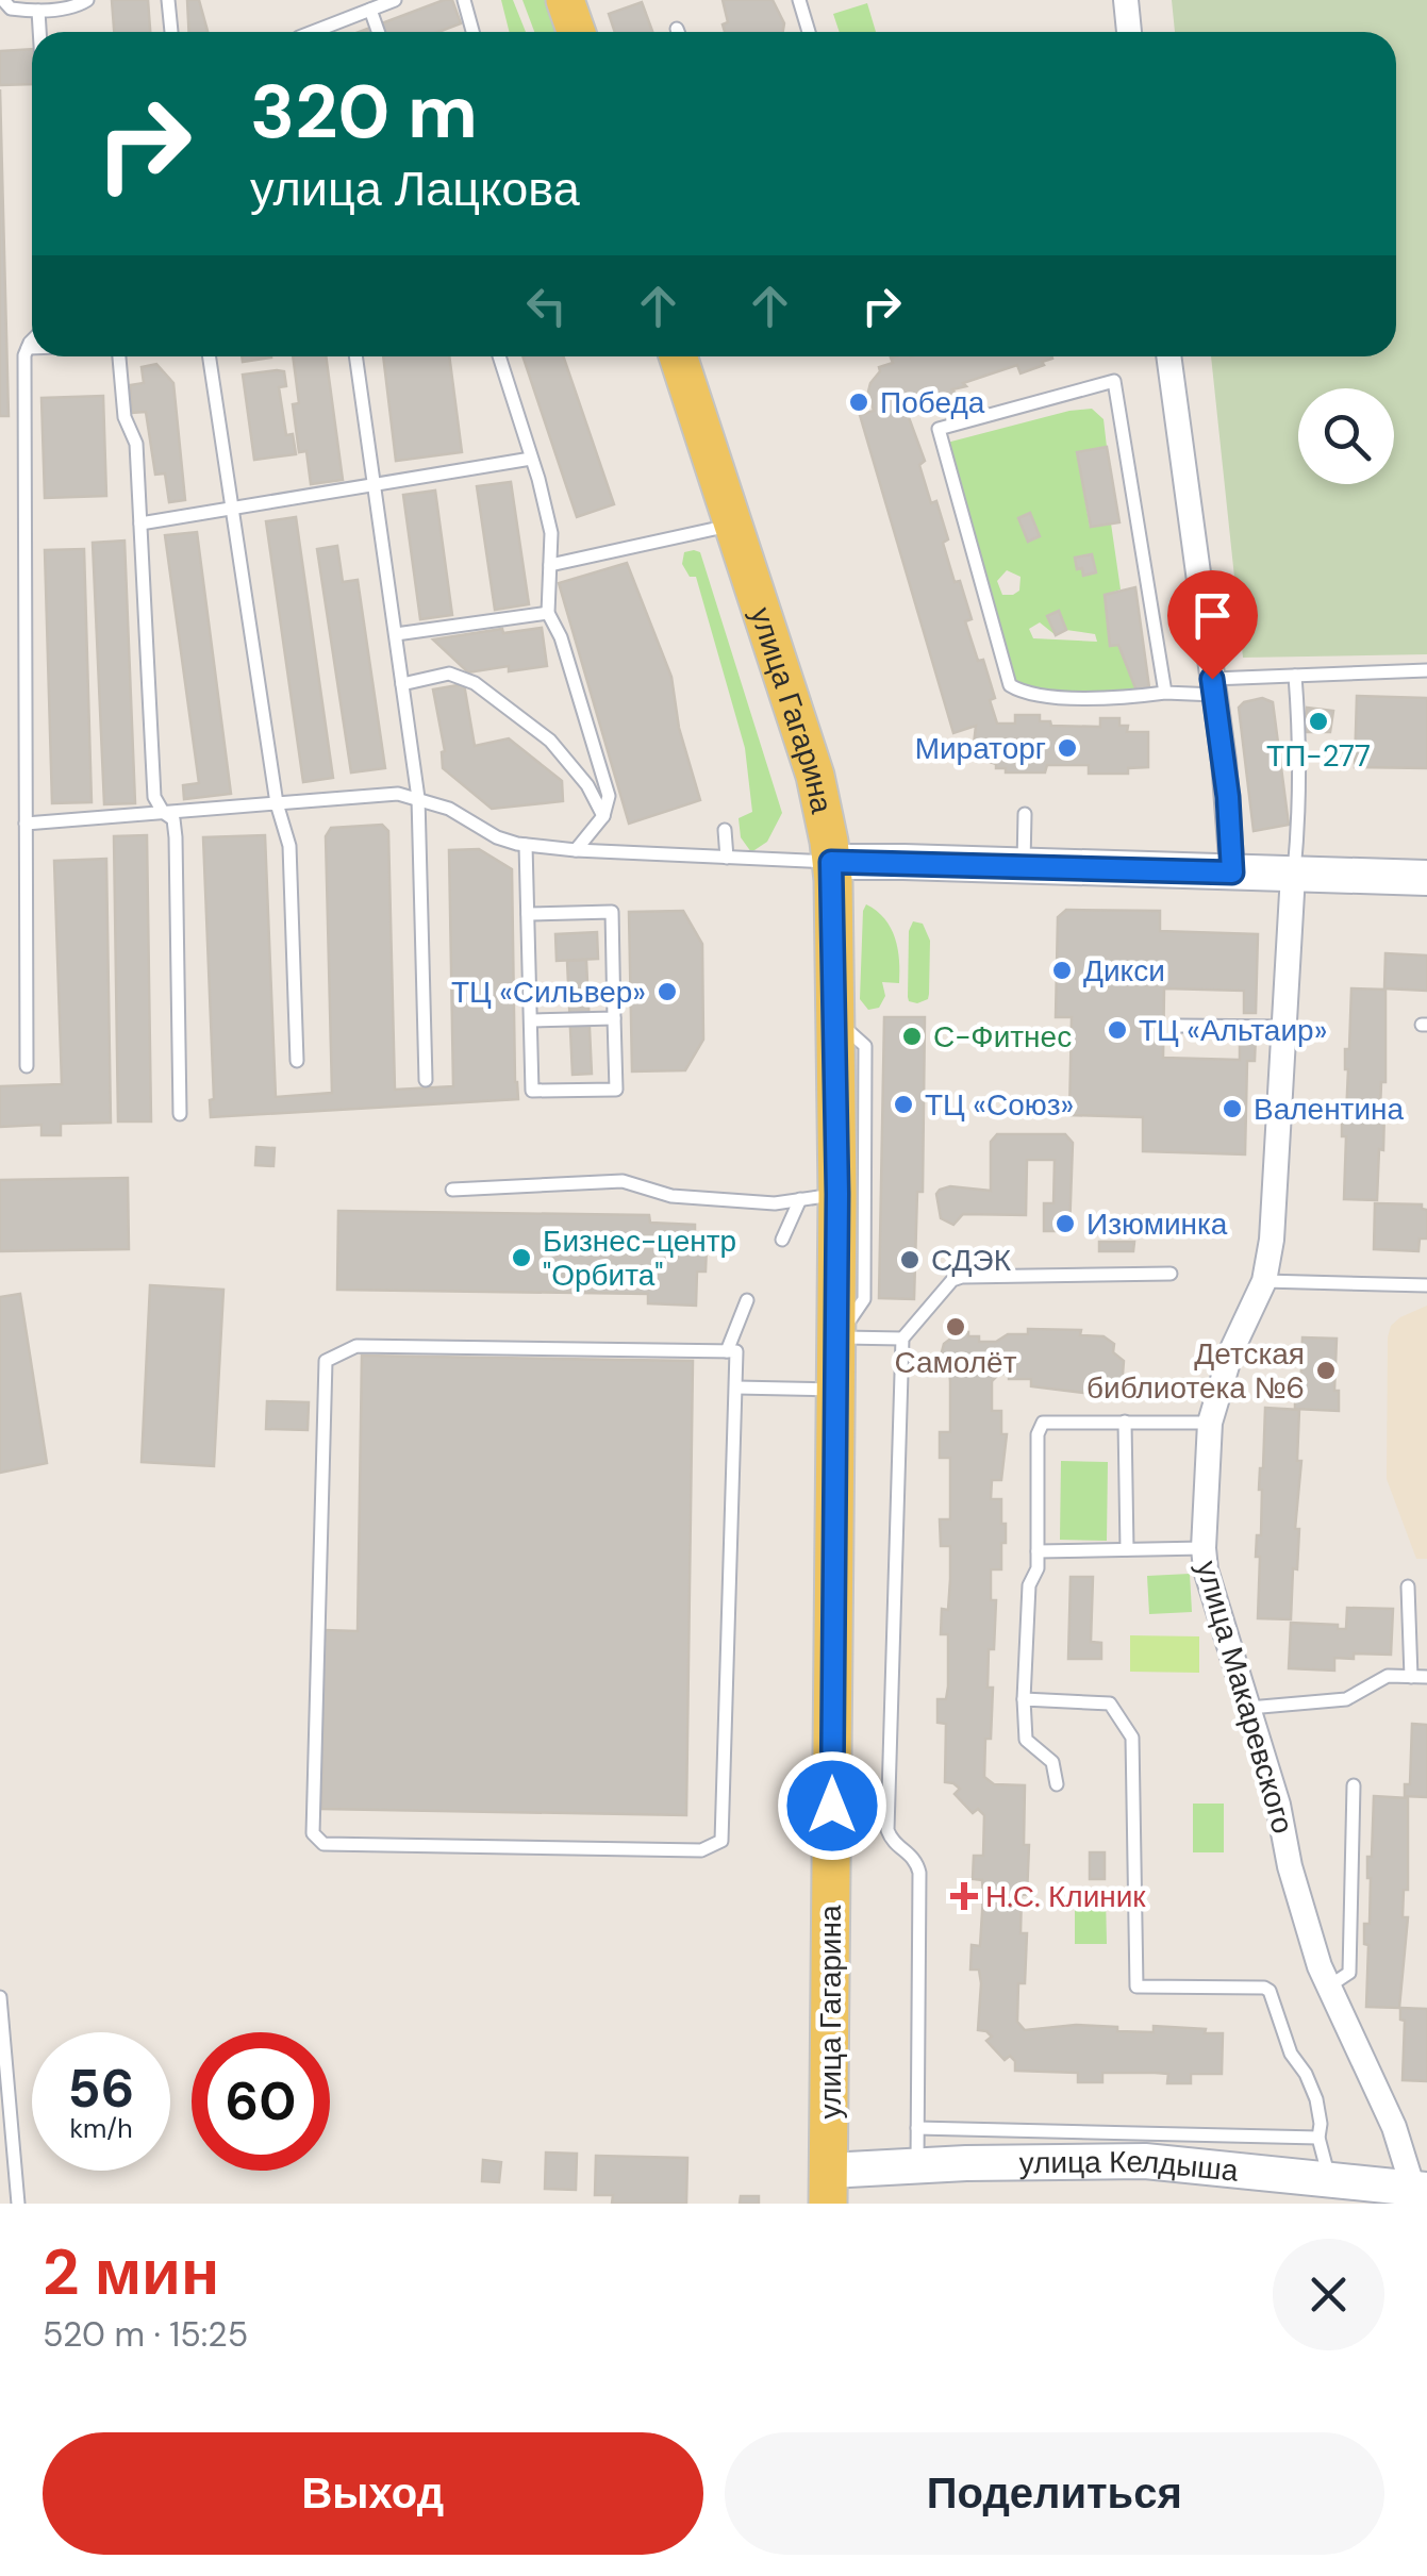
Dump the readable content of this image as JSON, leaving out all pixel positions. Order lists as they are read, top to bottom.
{
  "streets": {
    "main road": ["улица Гагарина"],
    "street": ["улица Макаревского", "улица Келдыша"]
  },
  "crossings": [
    ["улица Гагарина", "улица Келдыша"],
    ["улица Макаревского", "улица Келдыша"]
  ],
  "places": {
    "other": [
      "Победа",
      "ТП-277",
      "Мираторг",
      "Дикси",
      "ТЦ «Сильвер»",
      "ТЦ «Альтаир»",
      "С-Фитнес",
      "ТЦ «Союз»",
      "Валентина",
      "Изюминка",
      "Бизнес-центр \"Орбита\"",
      "СДЭК",
      "Самолёт",
      "Детская библиотека №6"
    ],
    "health": ["Н.С. Клиник"]
  },
  "page": {
    "turn": ["320 m", "улица Лацкова"],
    "speed": "56 km/h",
    "limit": "60",
    "heading": ["2 мин", "520 m · 15:25"],
    "buttons": ["Выход", "Поделиться"]
  }
}
